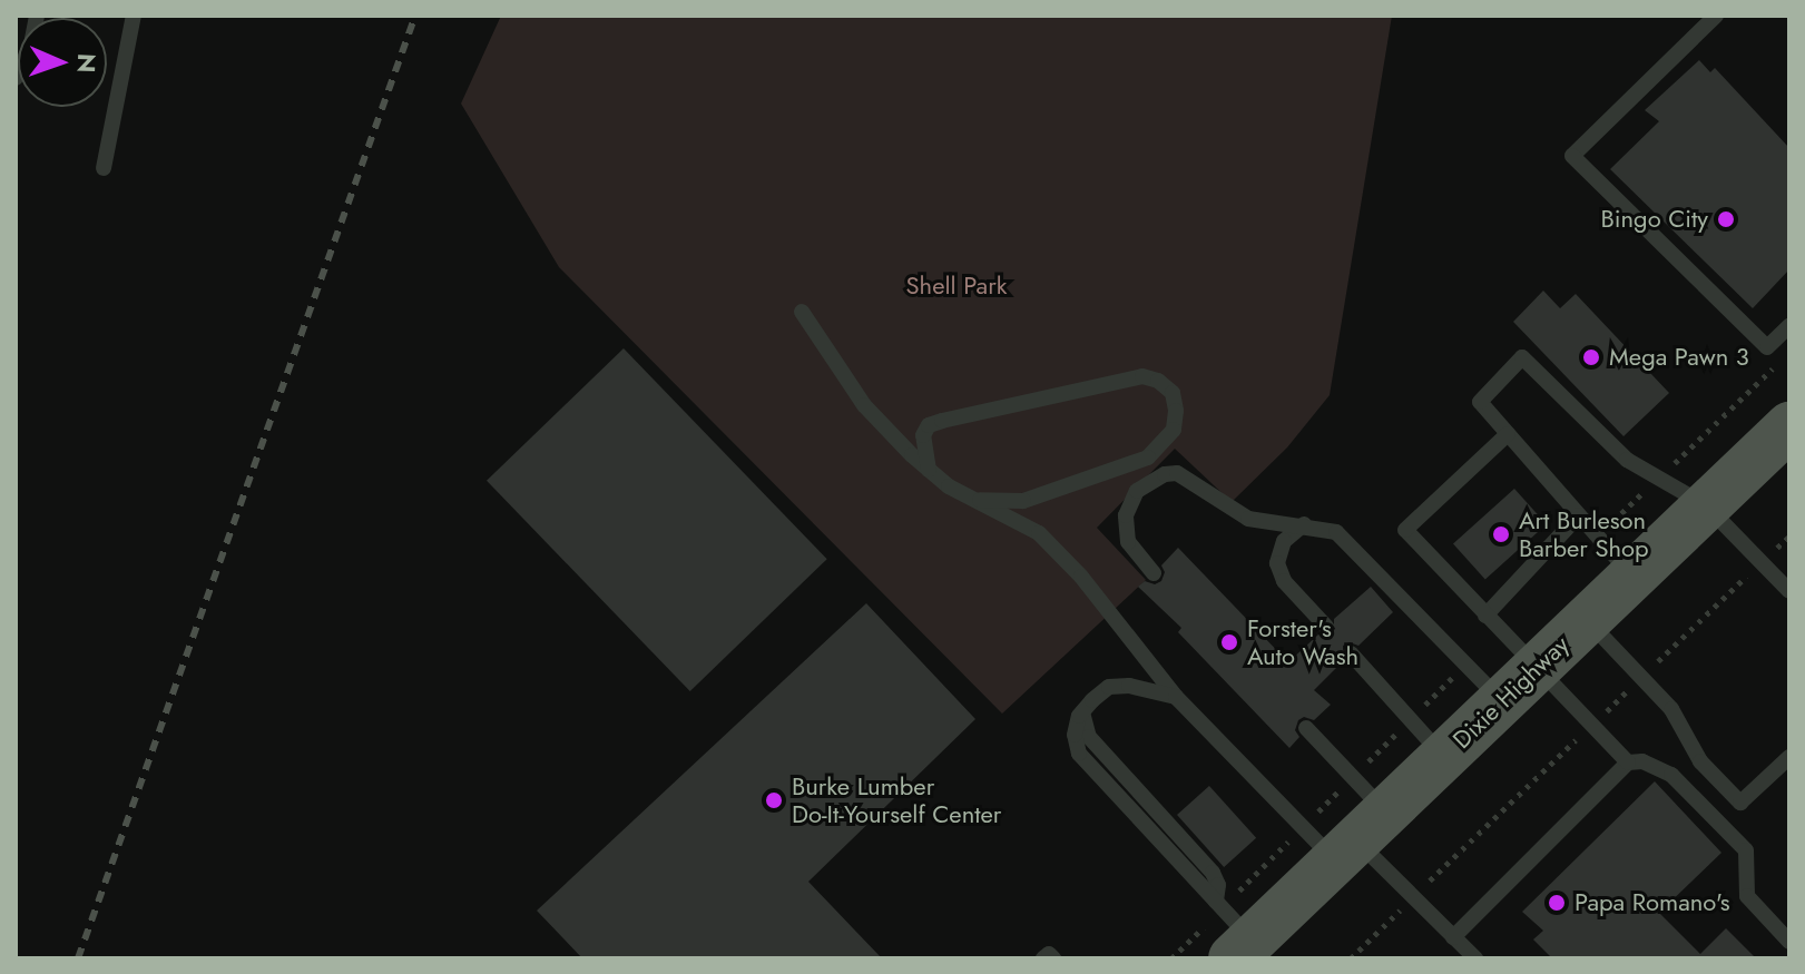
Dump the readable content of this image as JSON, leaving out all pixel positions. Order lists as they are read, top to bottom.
{
  "streets": {
    "main road": ["Dixie Highway"]
  },
  "parks": ["Shell Park"],
  "places": [
    "Bingo City",
    "Mega Pawn 3",
    "Art Burleson Barber Shop",
    "Forster's Auto Wash",
    "Burke Lumber Do-It-Yourself Center",
    "Papa Romano's"
  ],
  "north": "right"
}
